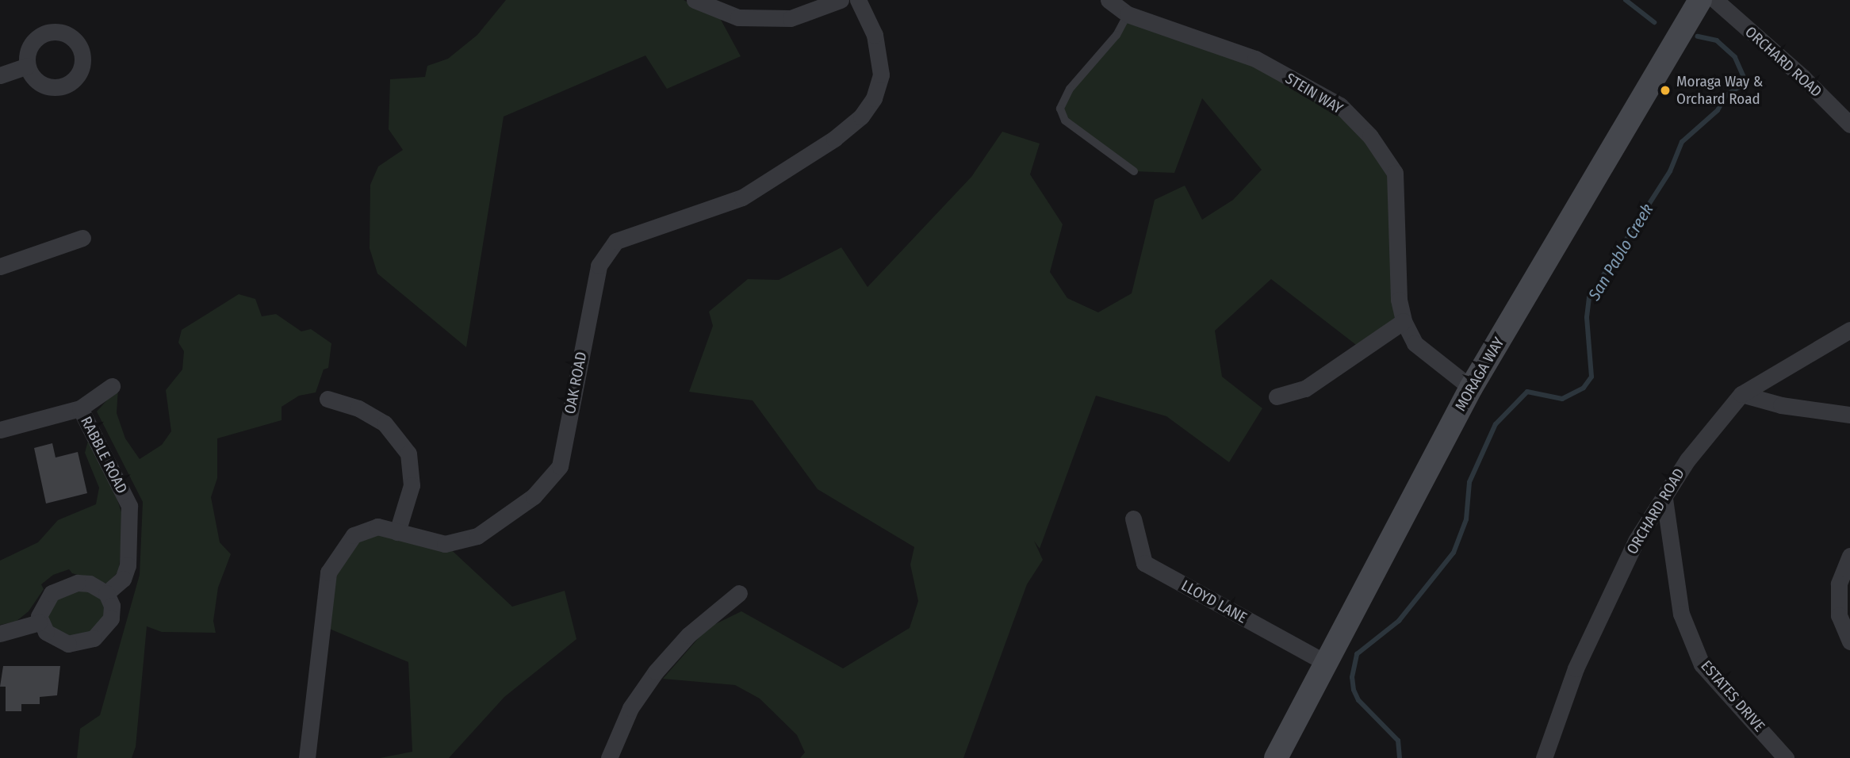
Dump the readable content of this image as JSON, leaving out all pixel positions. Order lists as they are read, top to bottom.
{
  "streets": {
    "main road": ["MORAGA WAY"],
    "street": [
      "ORCHARD ROAD",
      "STEIN WAY",
      "OAK ROAD",
      "RABBLE ROAD",
      "LLOYD LANE",
      "ESTATES DRIVE"
    ]
  },
  "crossings": [
    ["ORCHARD ROAD", "ESTATES DRIVE"],
    ["STEIN WAY", "MORAGA WAY"],
    ["MORAGA WAY", "LLOYD LANE"]
  ],
  "water": ["San Pablo Creek"],
  "places": ["Moraga Way & Orchard Road"]
}
